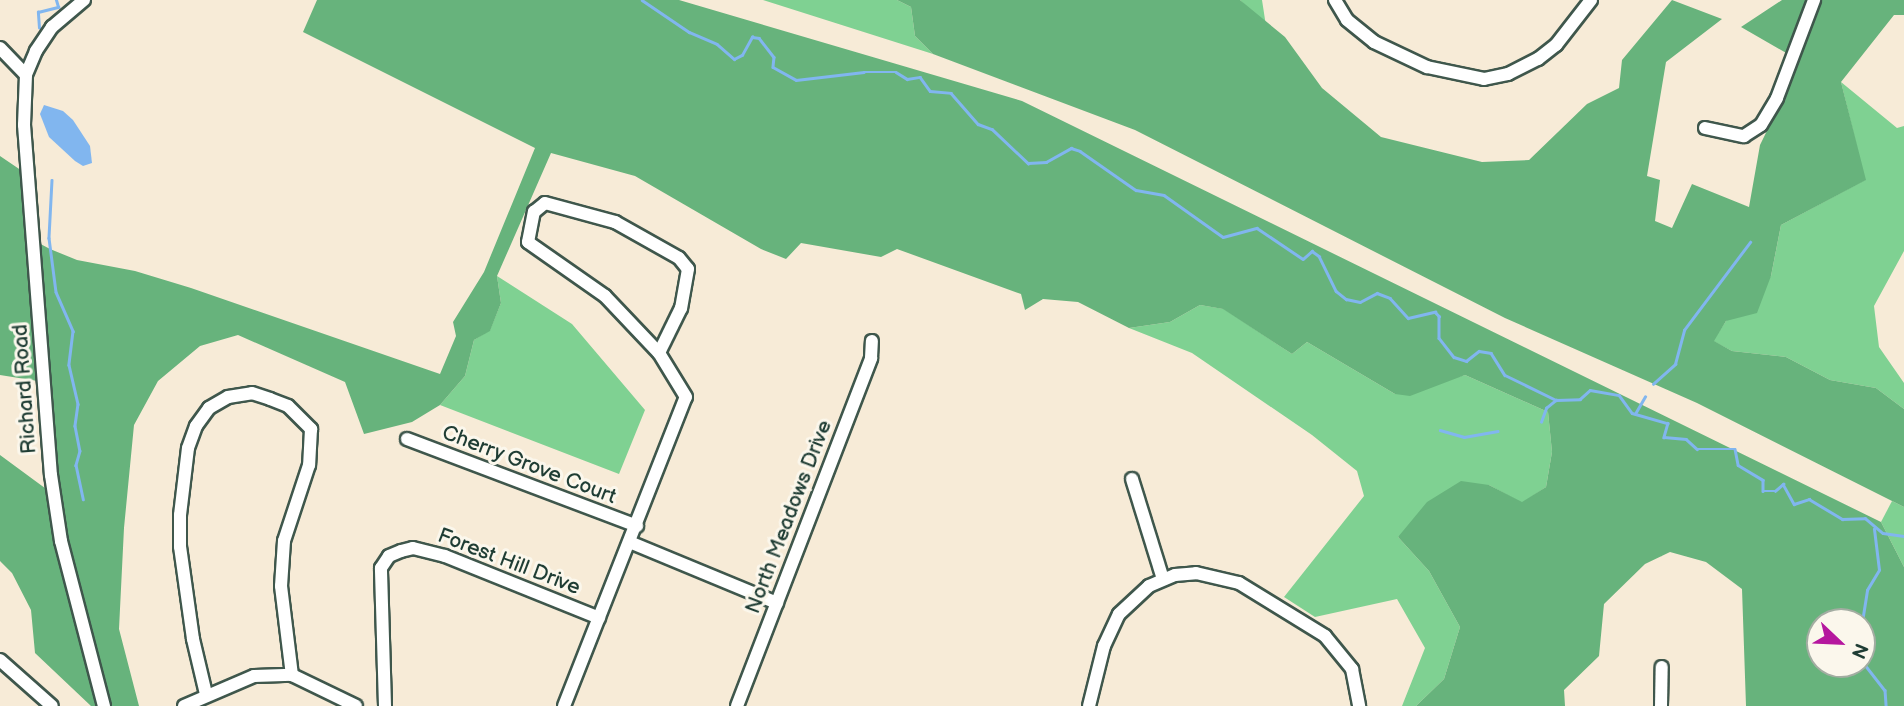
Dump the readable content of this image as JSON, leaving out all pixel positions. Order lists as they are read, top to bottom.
{
  "streets": {
    "street": [
      "Richard Road",
      "Cherry Grove Court",
      "North Meadows Drive",
      "Forest Hill Drive"
    ]
  },
  "north": "bottom right"
}
